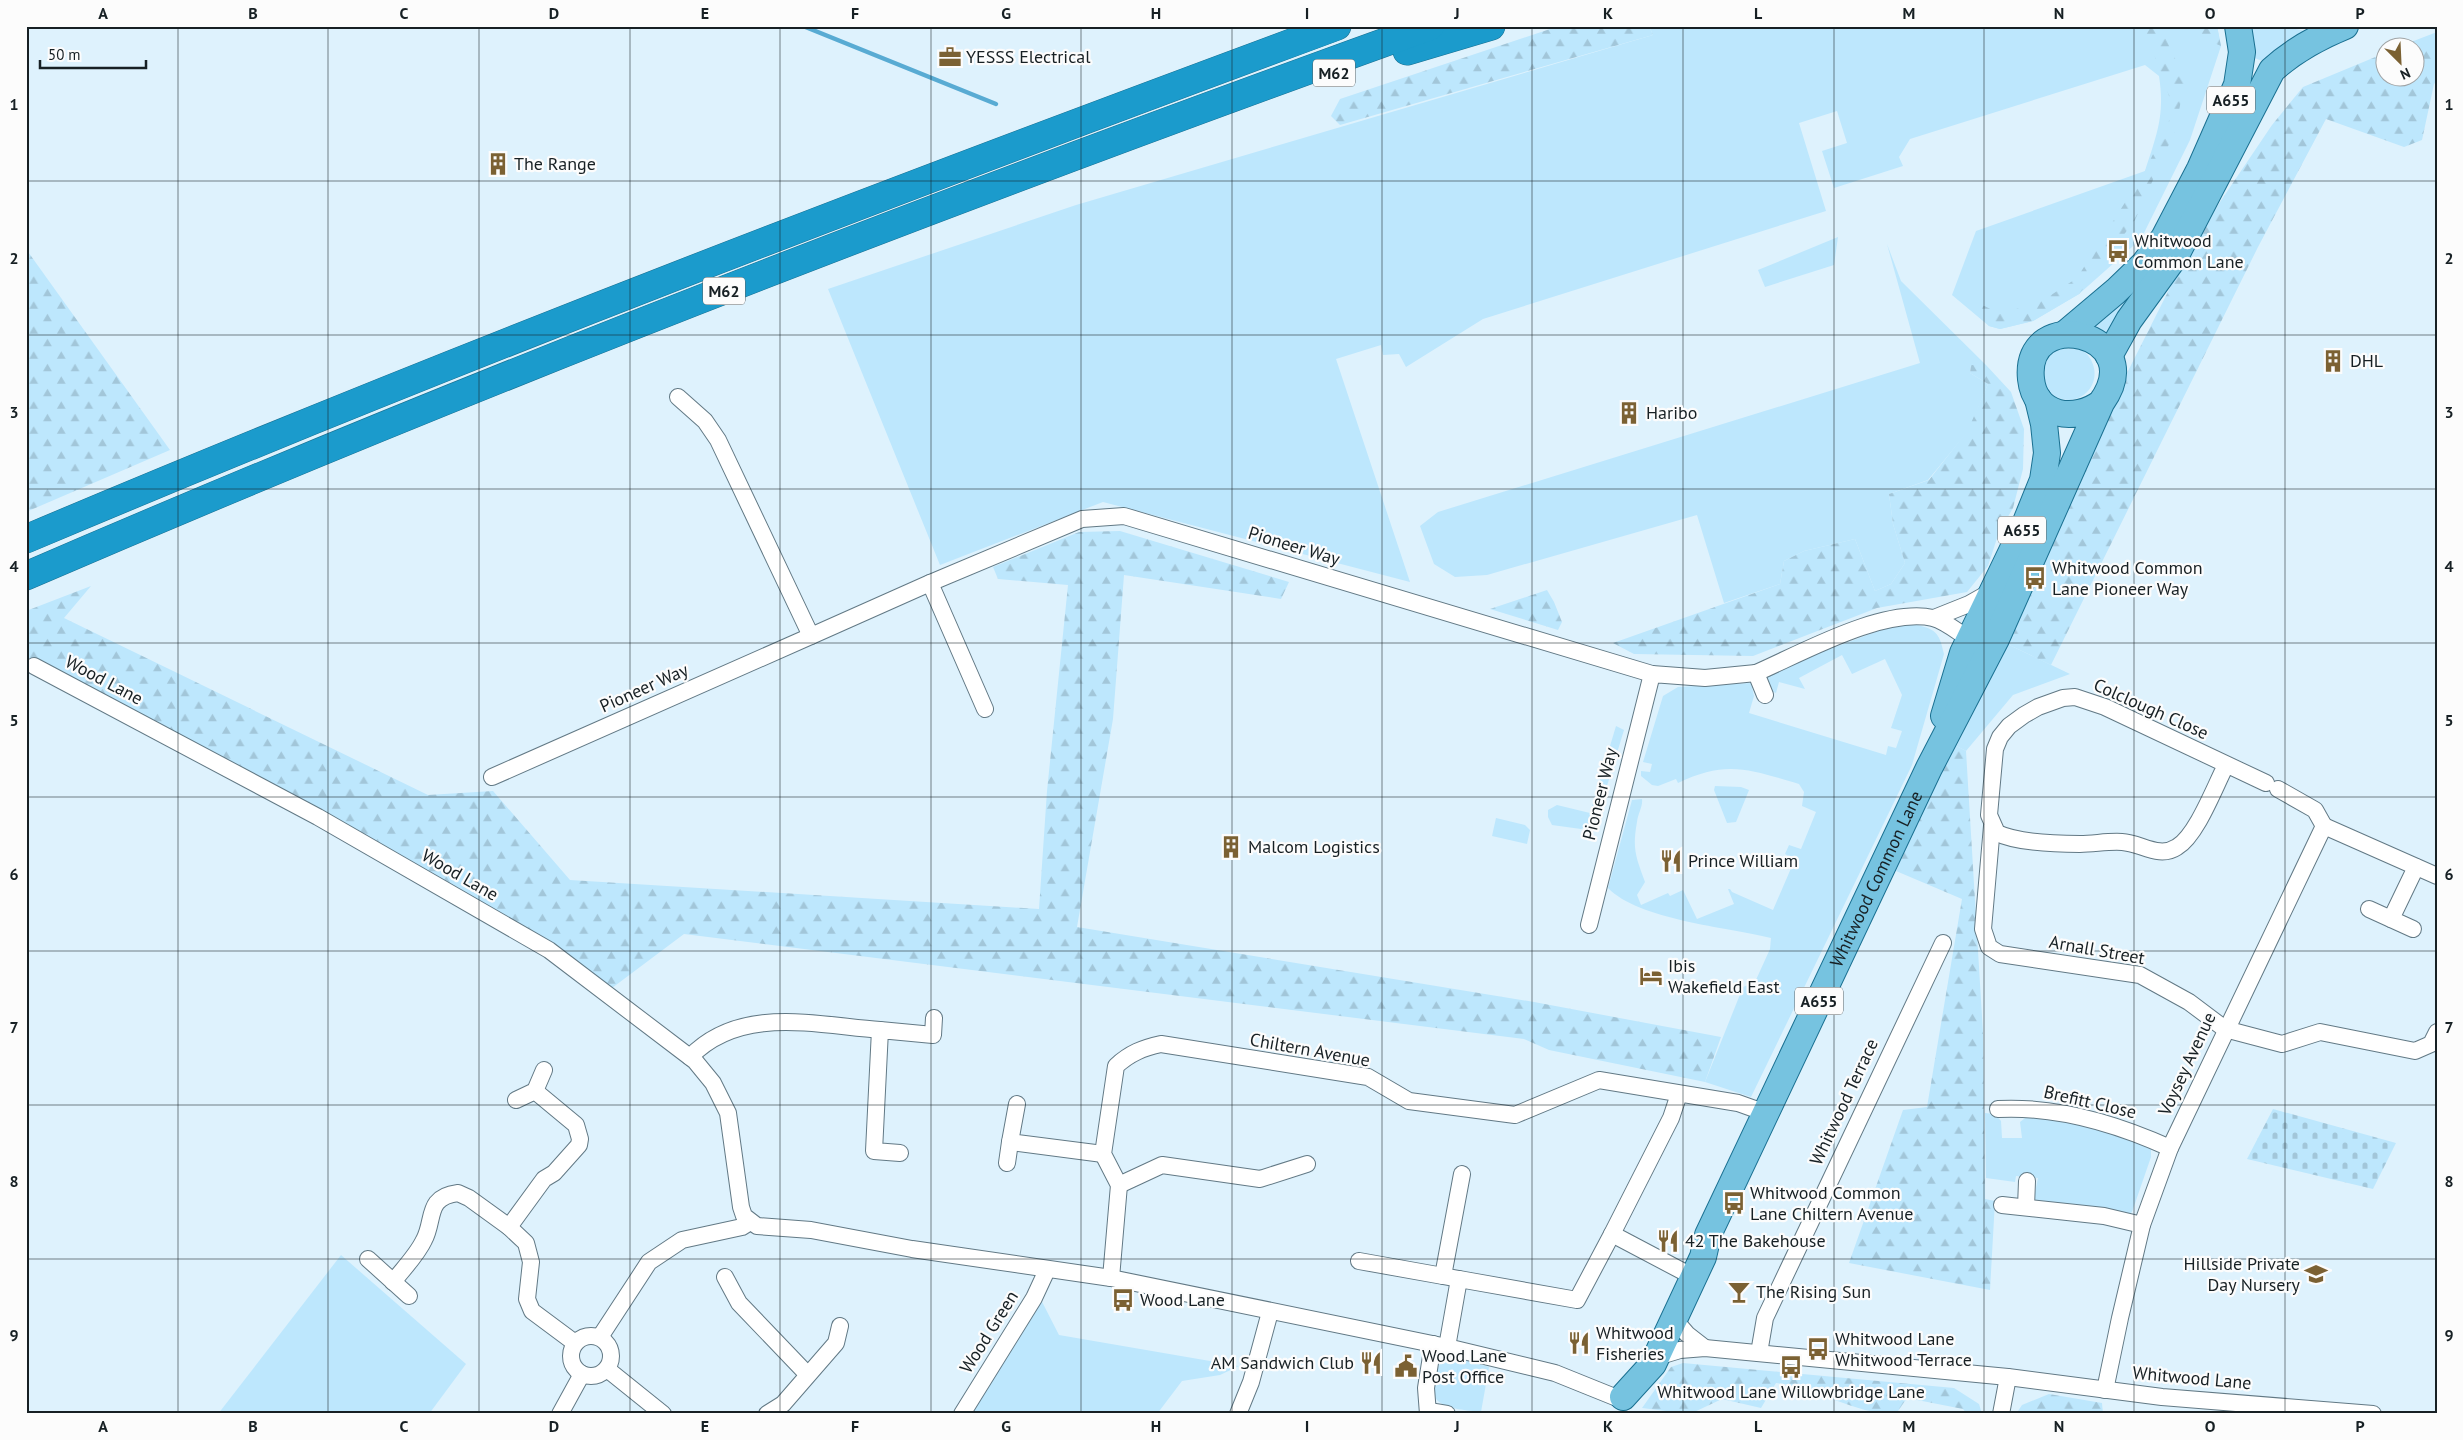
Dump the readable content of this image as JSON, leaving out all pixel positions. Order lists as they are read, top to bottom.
{
  "streets": {
    "highway": ["M62"],
    "main road": ["A655", "Whitwood Common Lane"],
    "street": [
      "Pioneer Way",
      "Wood Lane",
      "Colclough Close",
      "Arnall Street",
      "Chiltern Avenue",
      "Voysey Avenue",
      "Whitwood Terrace",
      "Brefitt Close",
      "Wood Green",
      "Whitwood Lane"
    ]
  },
  "crossings": [
    ["A655", "Whitwood Common Lane"],
    ["Pioneer Way", "Whitwood Common Lane"],
    ["Colclough Close", "Arnall Street"],
    ["Colclough Close", "Voysey Avenue"],
    ["Whitwood Common Lane", "Chiltern Avenue"],
    ["Whitwood Common Lane", "Whitwood Lane"],
    ["Arnall Street", "Voysey Avenue"],
    ["Voysey Avenue", "Brefitt Close"],
    ["Voysey Avenue", "Whitwood Lane"],
    ["Whitwood Terrace", "Whitwood Lane"]
  ],
  "places": {
    "office": ["YESSS Electrical"],
    "building": [
      "The Range",
      "DHL",
      "Haribo",
      "Malcom Logistics"
    ],
    "bus stop": [
      "Whitwood Common Lane",
      "Whitwood Common Lane Pioneer Way",
      "Whitwood Common Lane Chiltern Avenue",
      "Wood Lane",
      "Whitwood Lane Whitwood Terrace",
      "Whitwood Lane Willowbridge Lane"
    ],
    "restaurant": [
      "Prince William",
      "42 The Bakehouse",
      "Whitwood Fisheries",
      "AM Sandwich Club"
    ],
    "hotel": ["Ibis Wakefield East"],
    "school or university": ["Hillside Private Day Nursery"],
    "bar": ["The Rising Sun"],
    "public building": ["Wood Lane Post Office"]
  },
  "scale_bar": "50 m",
  "north": "bottom right",
  "grid": {
    "columns": [
      "A",
      "B",
      "C",
      "D",
      "E",
      "F",
      "G",
      "H",
      "I",
      "J",
      "K",
      "L",
      "M",
      "N",
      "O",
      "P"
    ],
    "rows": [
      "1",
      "2",
      "3",
      "4",
      "5",
      "6",
      "7",
      "8",
      "9"
    ]
  }
}
